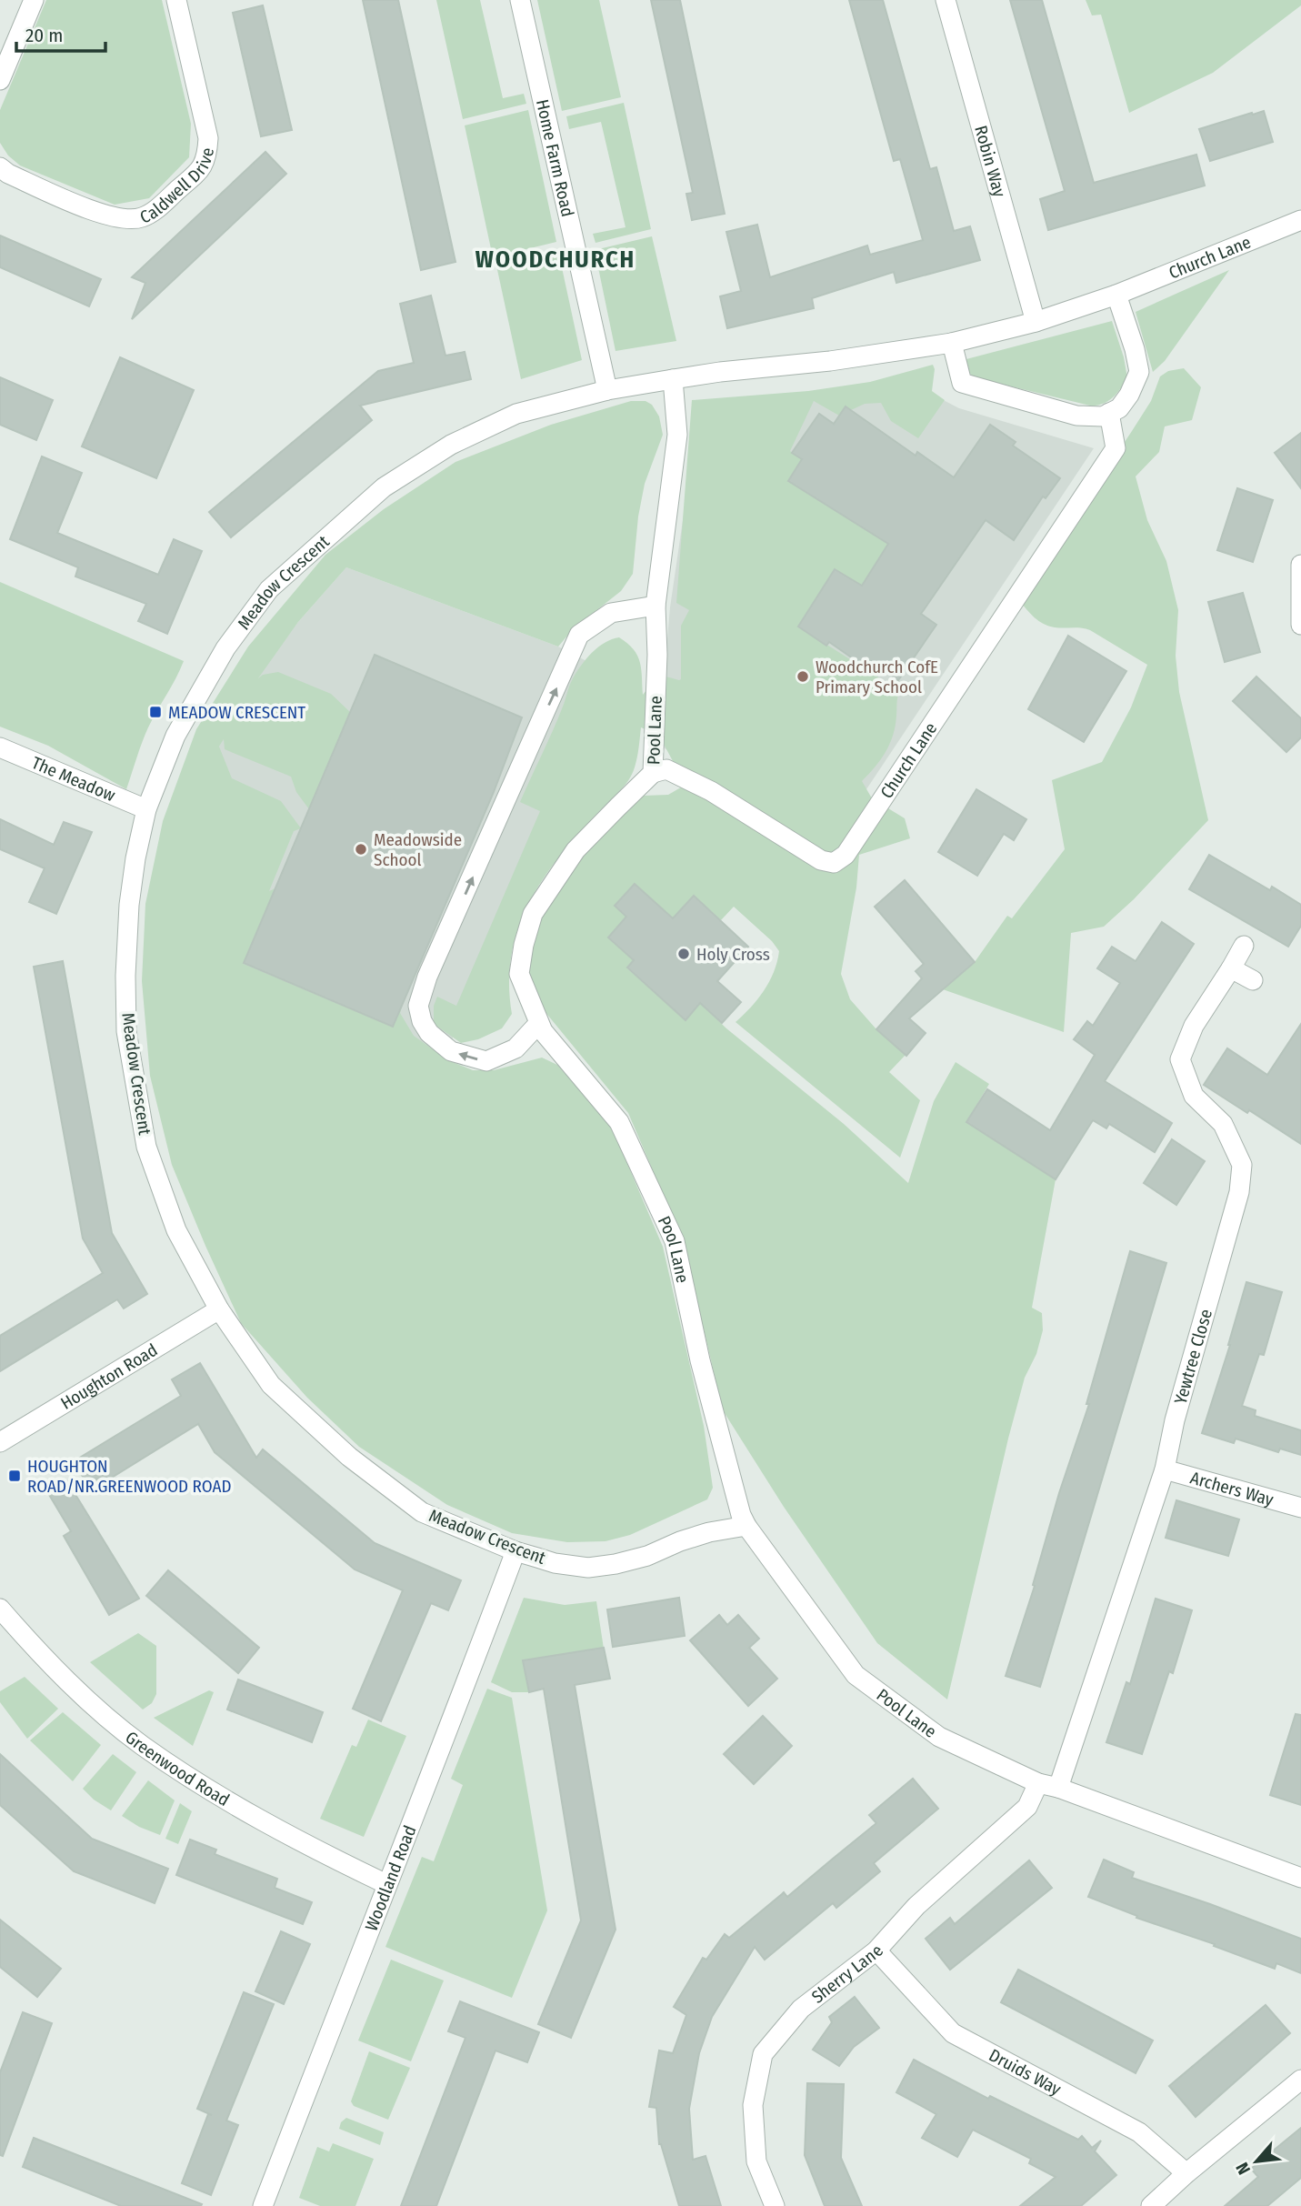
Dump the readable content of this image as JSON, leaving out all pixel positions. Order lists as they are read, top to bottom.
{
  "streets": {
    "street": [
      "Home Farm Road",
      "Robin Way",
      "Caldwell Drive",
      "Church Lane",
      "Meadow Crescent",
      "Pool Lane",
      "The Meadow",
      "Yewtree Close",
      "Houghton Road",
      "Archers Way",
      "Greenwood Road",
      "Woodland Road",
      "Sherry Lane",
      "Druids Way"
    ]
  },
  "crossings": [
    ["Home Farm Road", "Church Lane"],
    ["Home Farm Road", "Meadow Crescent"],
    ["Robin Way", "Church Lane"],
    ["Church Lane", "Meadow Crescent"],
    ["Church Lane", "Pool Lane"],
    ["Meadow Crescent", "Pool Lane"],
    ["Meadow Crescent", "The Meadow"],
    ["Meadow Crescent", "Houghton Road"],
    ["Meadow Crescent", "Woodland Road"],
    ["Pool Lane", "Yewtree Close"],
    ["Pool Lane", "Sherry Lane"],
    ["Yewtree Close", "Archers Way"],
    ["Greenwood Road", "Woodland Road"],
    ["Sherry Lane", "Druids Way"]
  ],
  "districts": ["WOODCHURCH"],
  "places": {
    "other": ["Woodchurch CofE Primary School", "Meadowside School", "Holy Cross"],
    "transit": ["MEADOW CRESCENT", "HOUGHTON ROAD/NR.GREENWOOD ROAD"]
  },
  "scale_bar": "20 m",
  "north": "bottom left"
}
